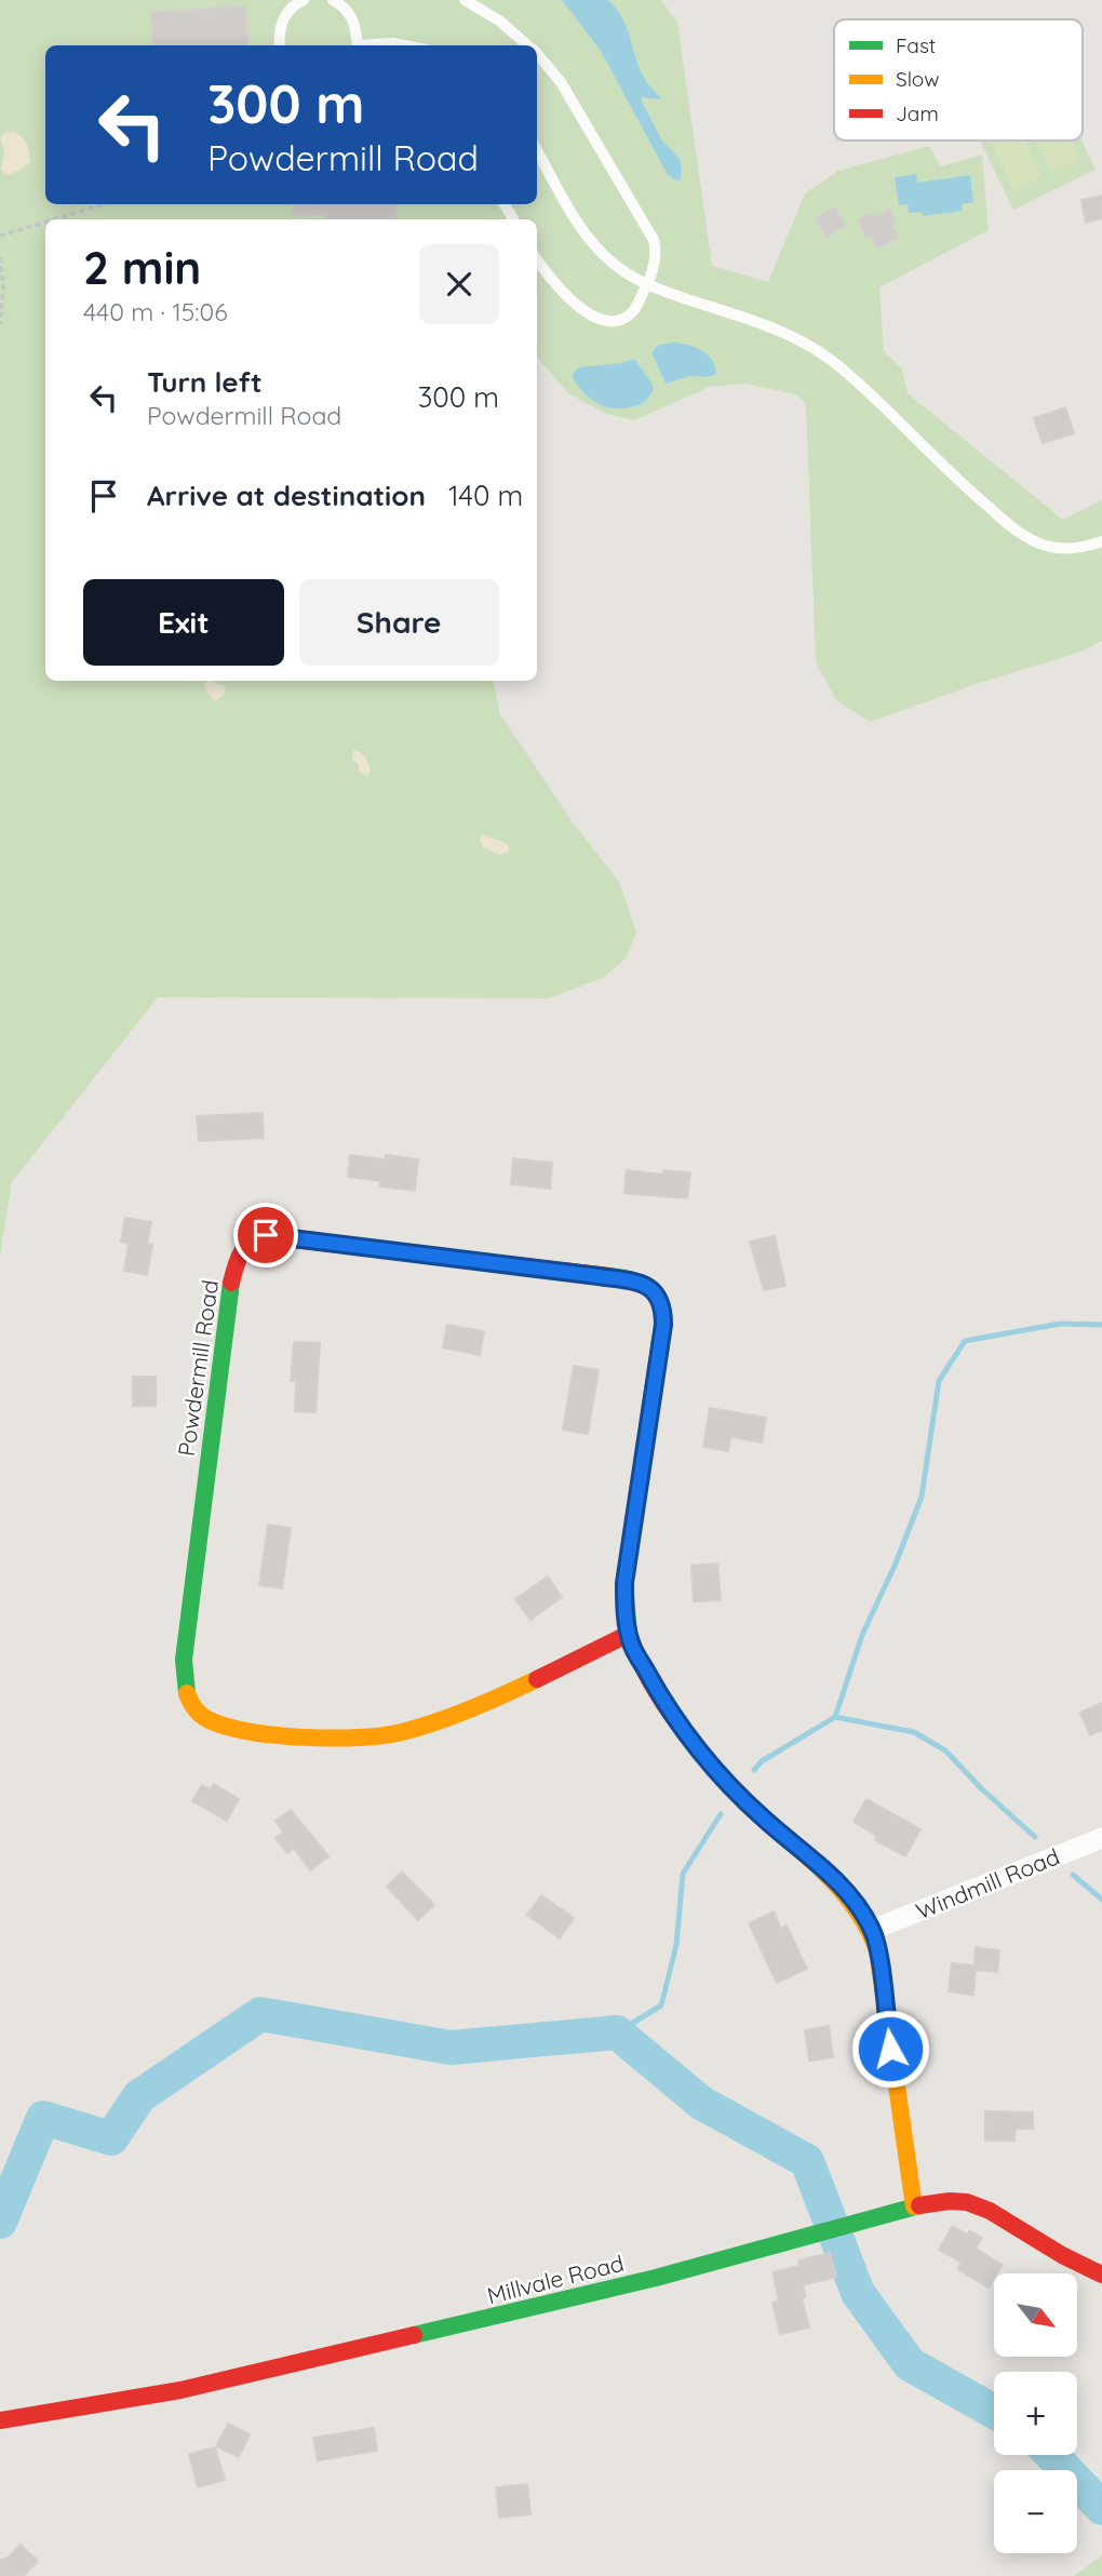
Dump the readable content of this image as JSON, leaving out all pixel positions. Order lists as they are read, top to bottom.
{
  "streets": {
    "street": ["Powdermill Road", "Windmill Road", "Millvale Road"]
  },
  "crossings": [
    ["Powdermill Road", "Windmill Road"],
    ["Powdermill Road", "Millvale Road"]
  ],
  "legend": ["Fast", "Slow", "Jam"],
  "north": "bottom right",
  "page": {
    "turn": ["300 m", "Powdermill Road"],
    "heading": ["2 min", "440 m · 15:06"],
    "list": [
      {
        "name": "Turn left",
        "note": "Powdermill Road",
        "value": "300 m"
      },
      {
        "name": "Arrive at destination",
        "value": "140 m"
      }
    ],
    "buttons": ["Exit", "Share"],
    "map_buttons": ["+", "−"]
  }
}
